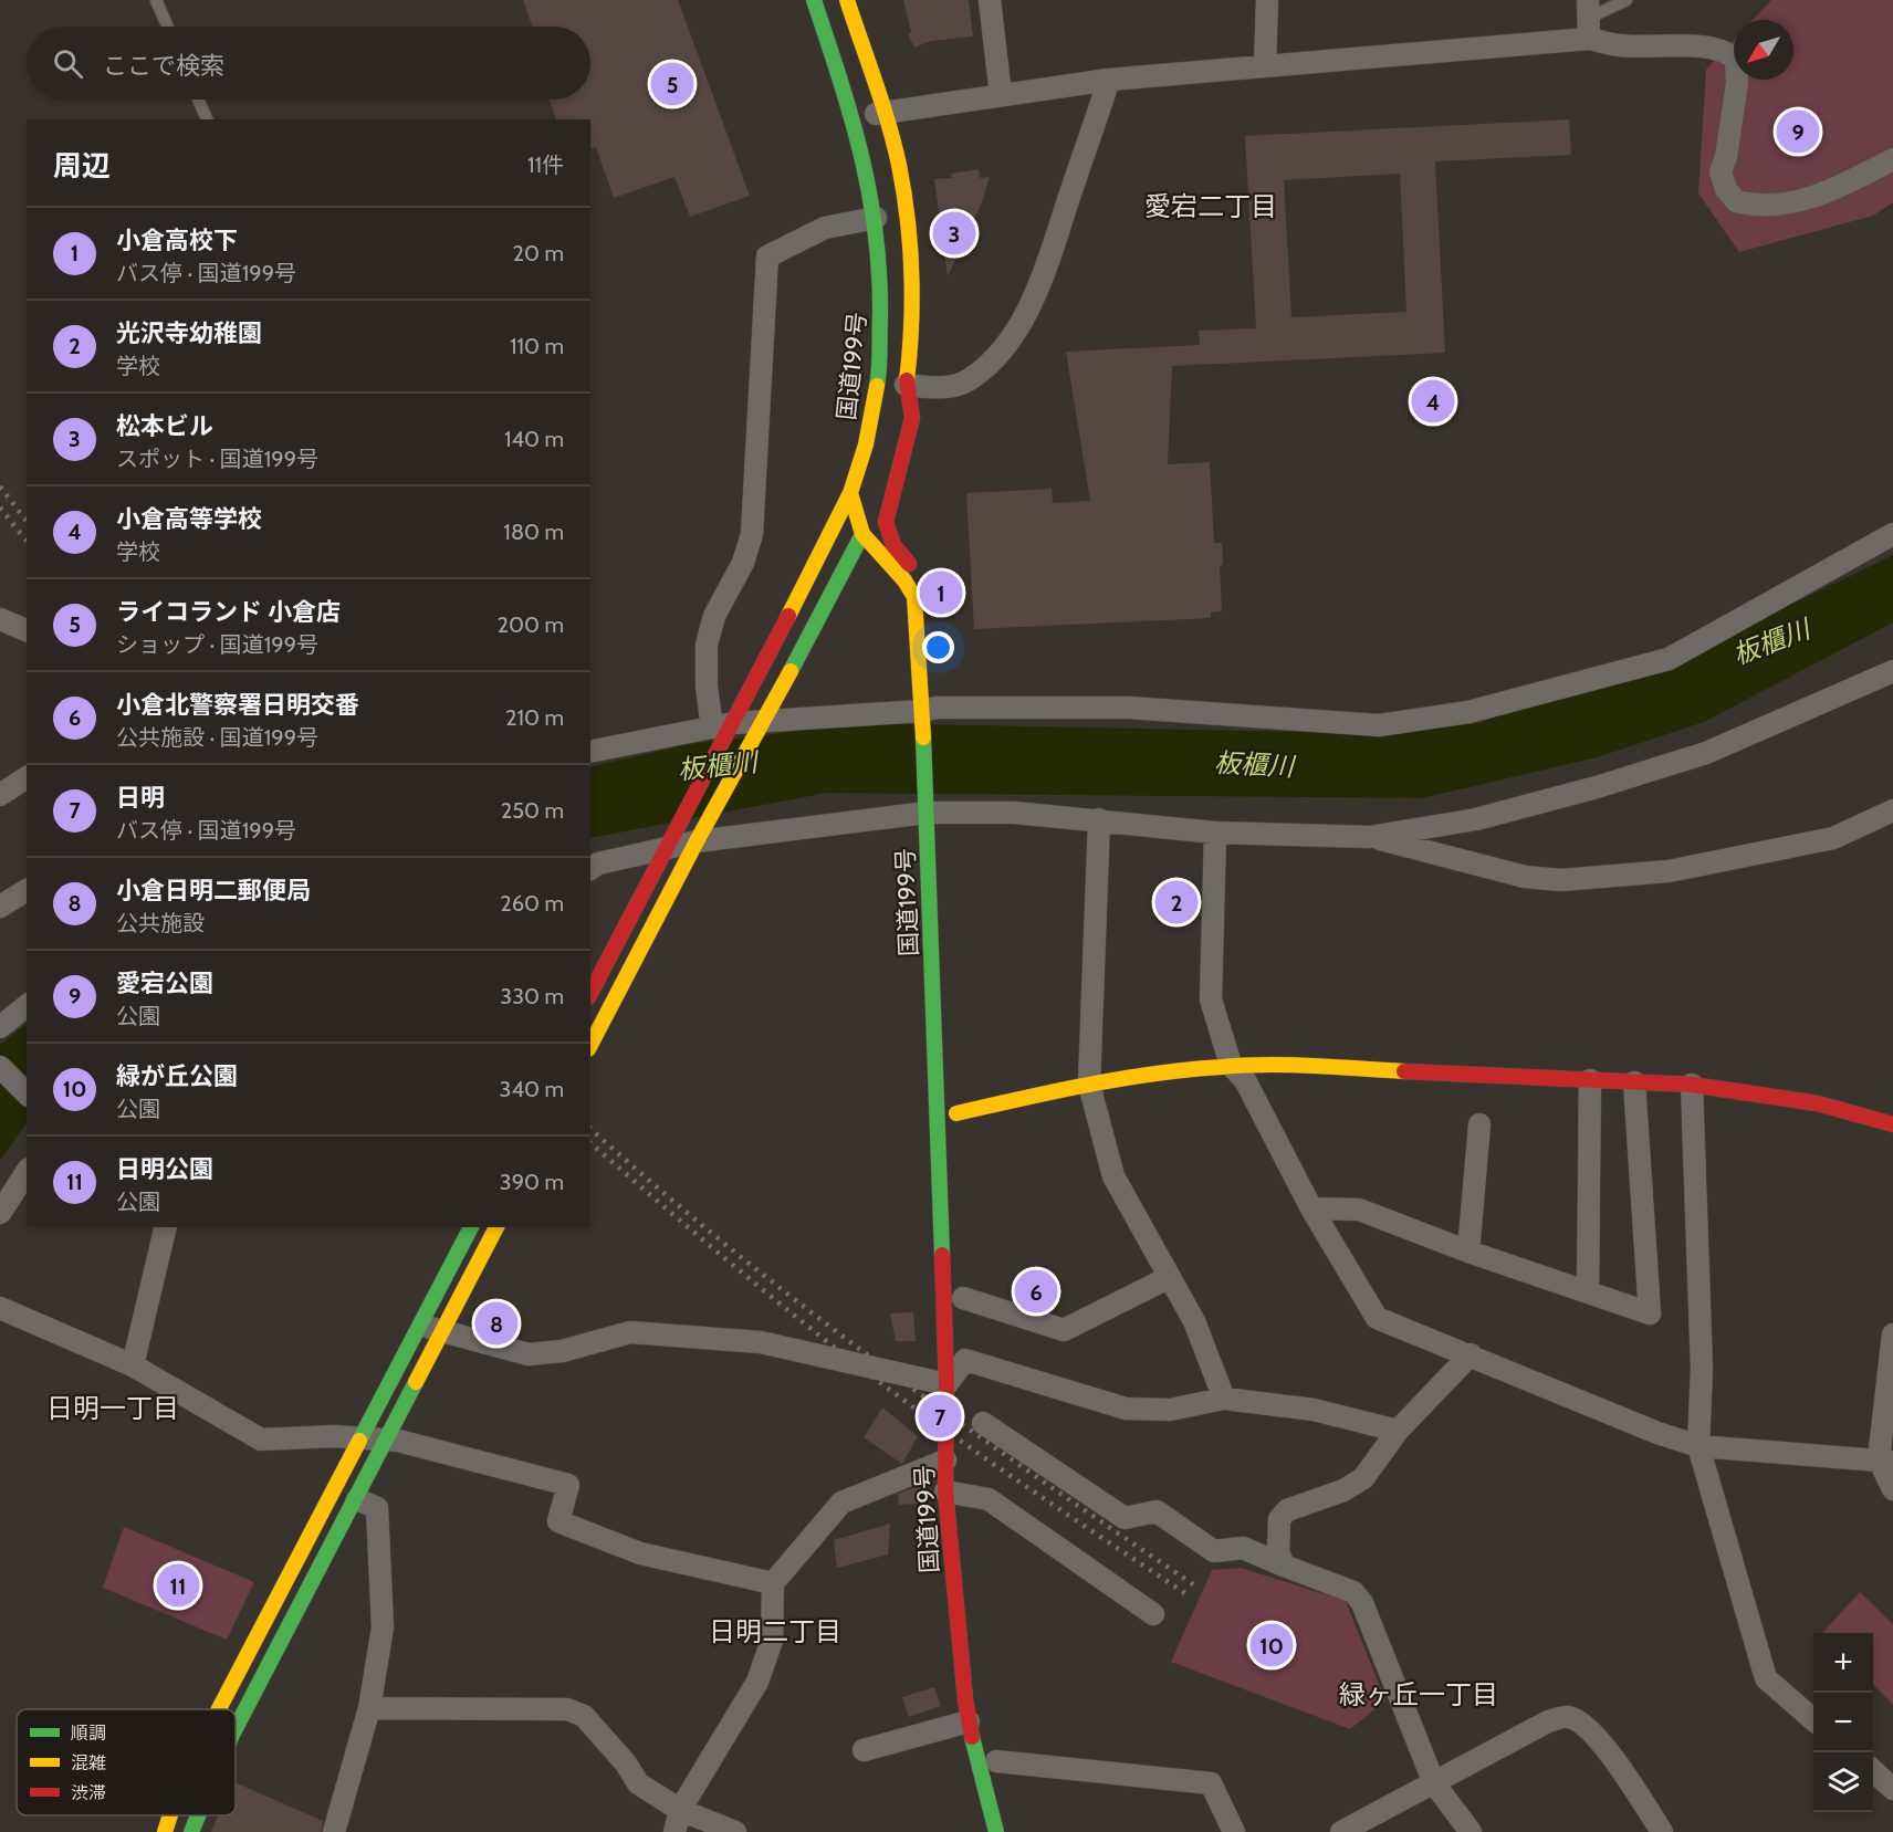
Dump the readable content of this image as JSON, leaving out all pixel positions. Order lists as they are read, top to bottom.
{
  "streets": {
    "main road": ["国道199号"]
  },
  "districts": [
    "愛宕二丁目",
    "日明一丁目",
    "日明二丁目",
    "緑ヶ丘一丁目"
  ],
  "water": ["板櫃川"],
  "legend": ["順調", "混雑", "渋滞"],
  "north": "bottom left",
  "page": {
    "search": "ここで検索",
    "pins": [
      "5",
      "9",
      "3",
      "4",
      "1",
      "2",
      "6",
      "8",
      "7",
      "11",
      "10"
    ],
    "heading": ["周辺", "11件"],
    "list": [
      {
        "mark": "1",
        "name": "小倉高校下",
        "note": "バス停 · 国道199号",
        "value": "20 m"
      },
      {
        "mark": "2",
        "name": "光沢寺幼稚園",
        "note": "学校",
        "value": "110 m"
      },
      {
        "mark": "3",
        "name": "松本ビル",
        "note": "スポット · 国道199号",
        "value": "140 m"
      },
      {
        "mark": "4",
        "name": "小倉高等学校",
        "note": "学校",
        "value": "180 m"
      },
      {
        "mark": "5",
        "name": "ライコランド 小倉店",
        "note": "ショップ · 国道199号",
        "value": "200 m"
      },
      {
        "mark": "6",
        "name": "小倉北警察署日明交番",
        "note": "公共施設 · 国道199号",
        "value": "210 m"
      },
      {
        "mark": "7",
        "name": "日明",
        "note": "バス停 · 国道199号",
        "value": "250 m"
      },
      {
        "mark": "8",
        "name": "小倉日明二郵便局",
        "note": "公共施設",
        "value": "260 m"
      },
      {
        "mark": "9",
        "name": "愛宕公園",
        "note": "公園",
        "value": "330 m"
      },
      {
        "mark": "10",
        "name": "緑が丘公園",
        "note": "公園",
        "value": "340 m"
      },
      {
        "mark": "11",
        "name": "日明公園",
        "note": "公園",
        "value": "390 m"
      }
    ],
    "map_buttons": ["+", "−"]
  }
}
